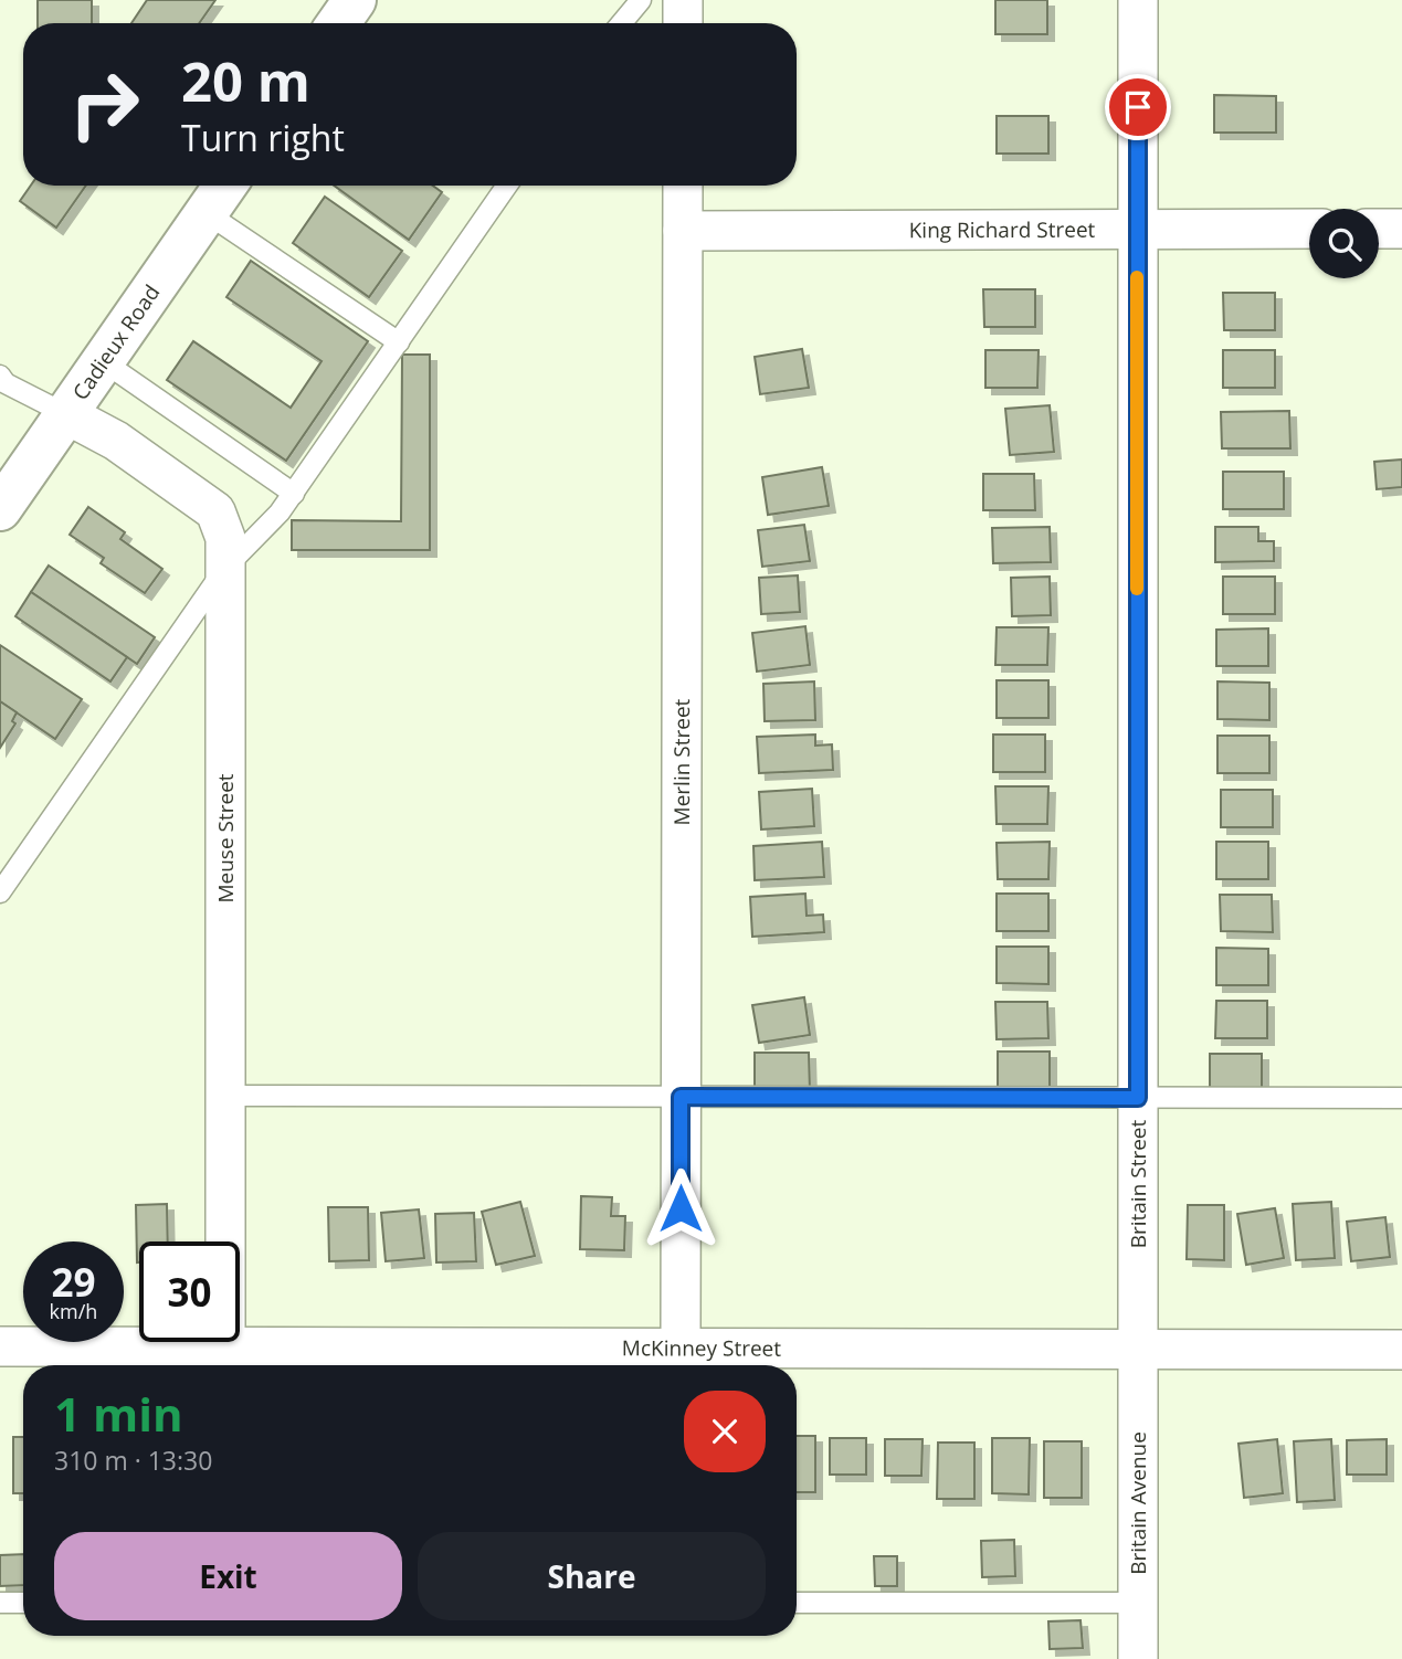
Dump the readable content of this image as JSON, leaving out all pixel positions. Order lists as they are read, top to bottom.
{
  "streets": {
    "street": [
      "King Richard Street",
      "Cadieux Road",
      "Merlin Street",
      "Meuse Street",
      "Britain Street",
      "McKinney Street",
      "Britain Avenue"
    ]
  },
  "crossings": [
    ["King Richard Street", "Merlin Street"],
    ["King Richard Street", "Britain Street"],
    ["Cadieux Road", "Meuse Street"],
    ["Merlin Street", "McKinney Street"],
    ["Meuse Street", "McKinney Street"],
    ["Britain Street", "McKinney Street"],
    ["Britain Street", "Britain Avenue"],
    ["McKinney Street", "Britain Avenue"]
  ],
  "page": {
    "turn": ["20 m", "Turn right"],
    "speed": "29 km/h",
    "limit": "30",
    "heading": ["1 min", "310 m · 13:30"],
    "buttons": ["Exit", "Share"]
  }
}
